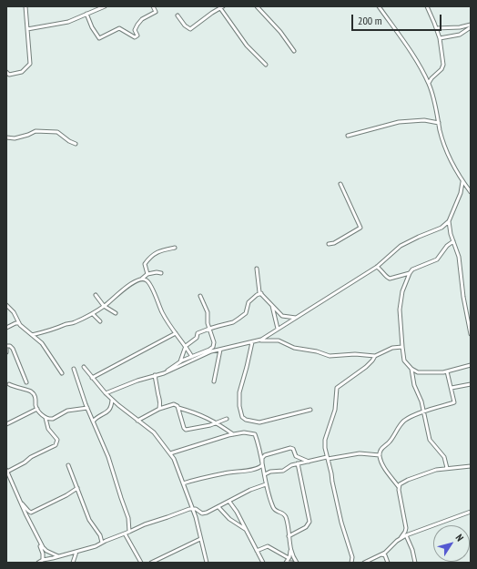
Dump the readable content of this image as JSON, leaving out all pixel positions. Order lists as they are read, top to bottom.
{
  "scale_bar": "200 m",
  "north": "top right"
}
